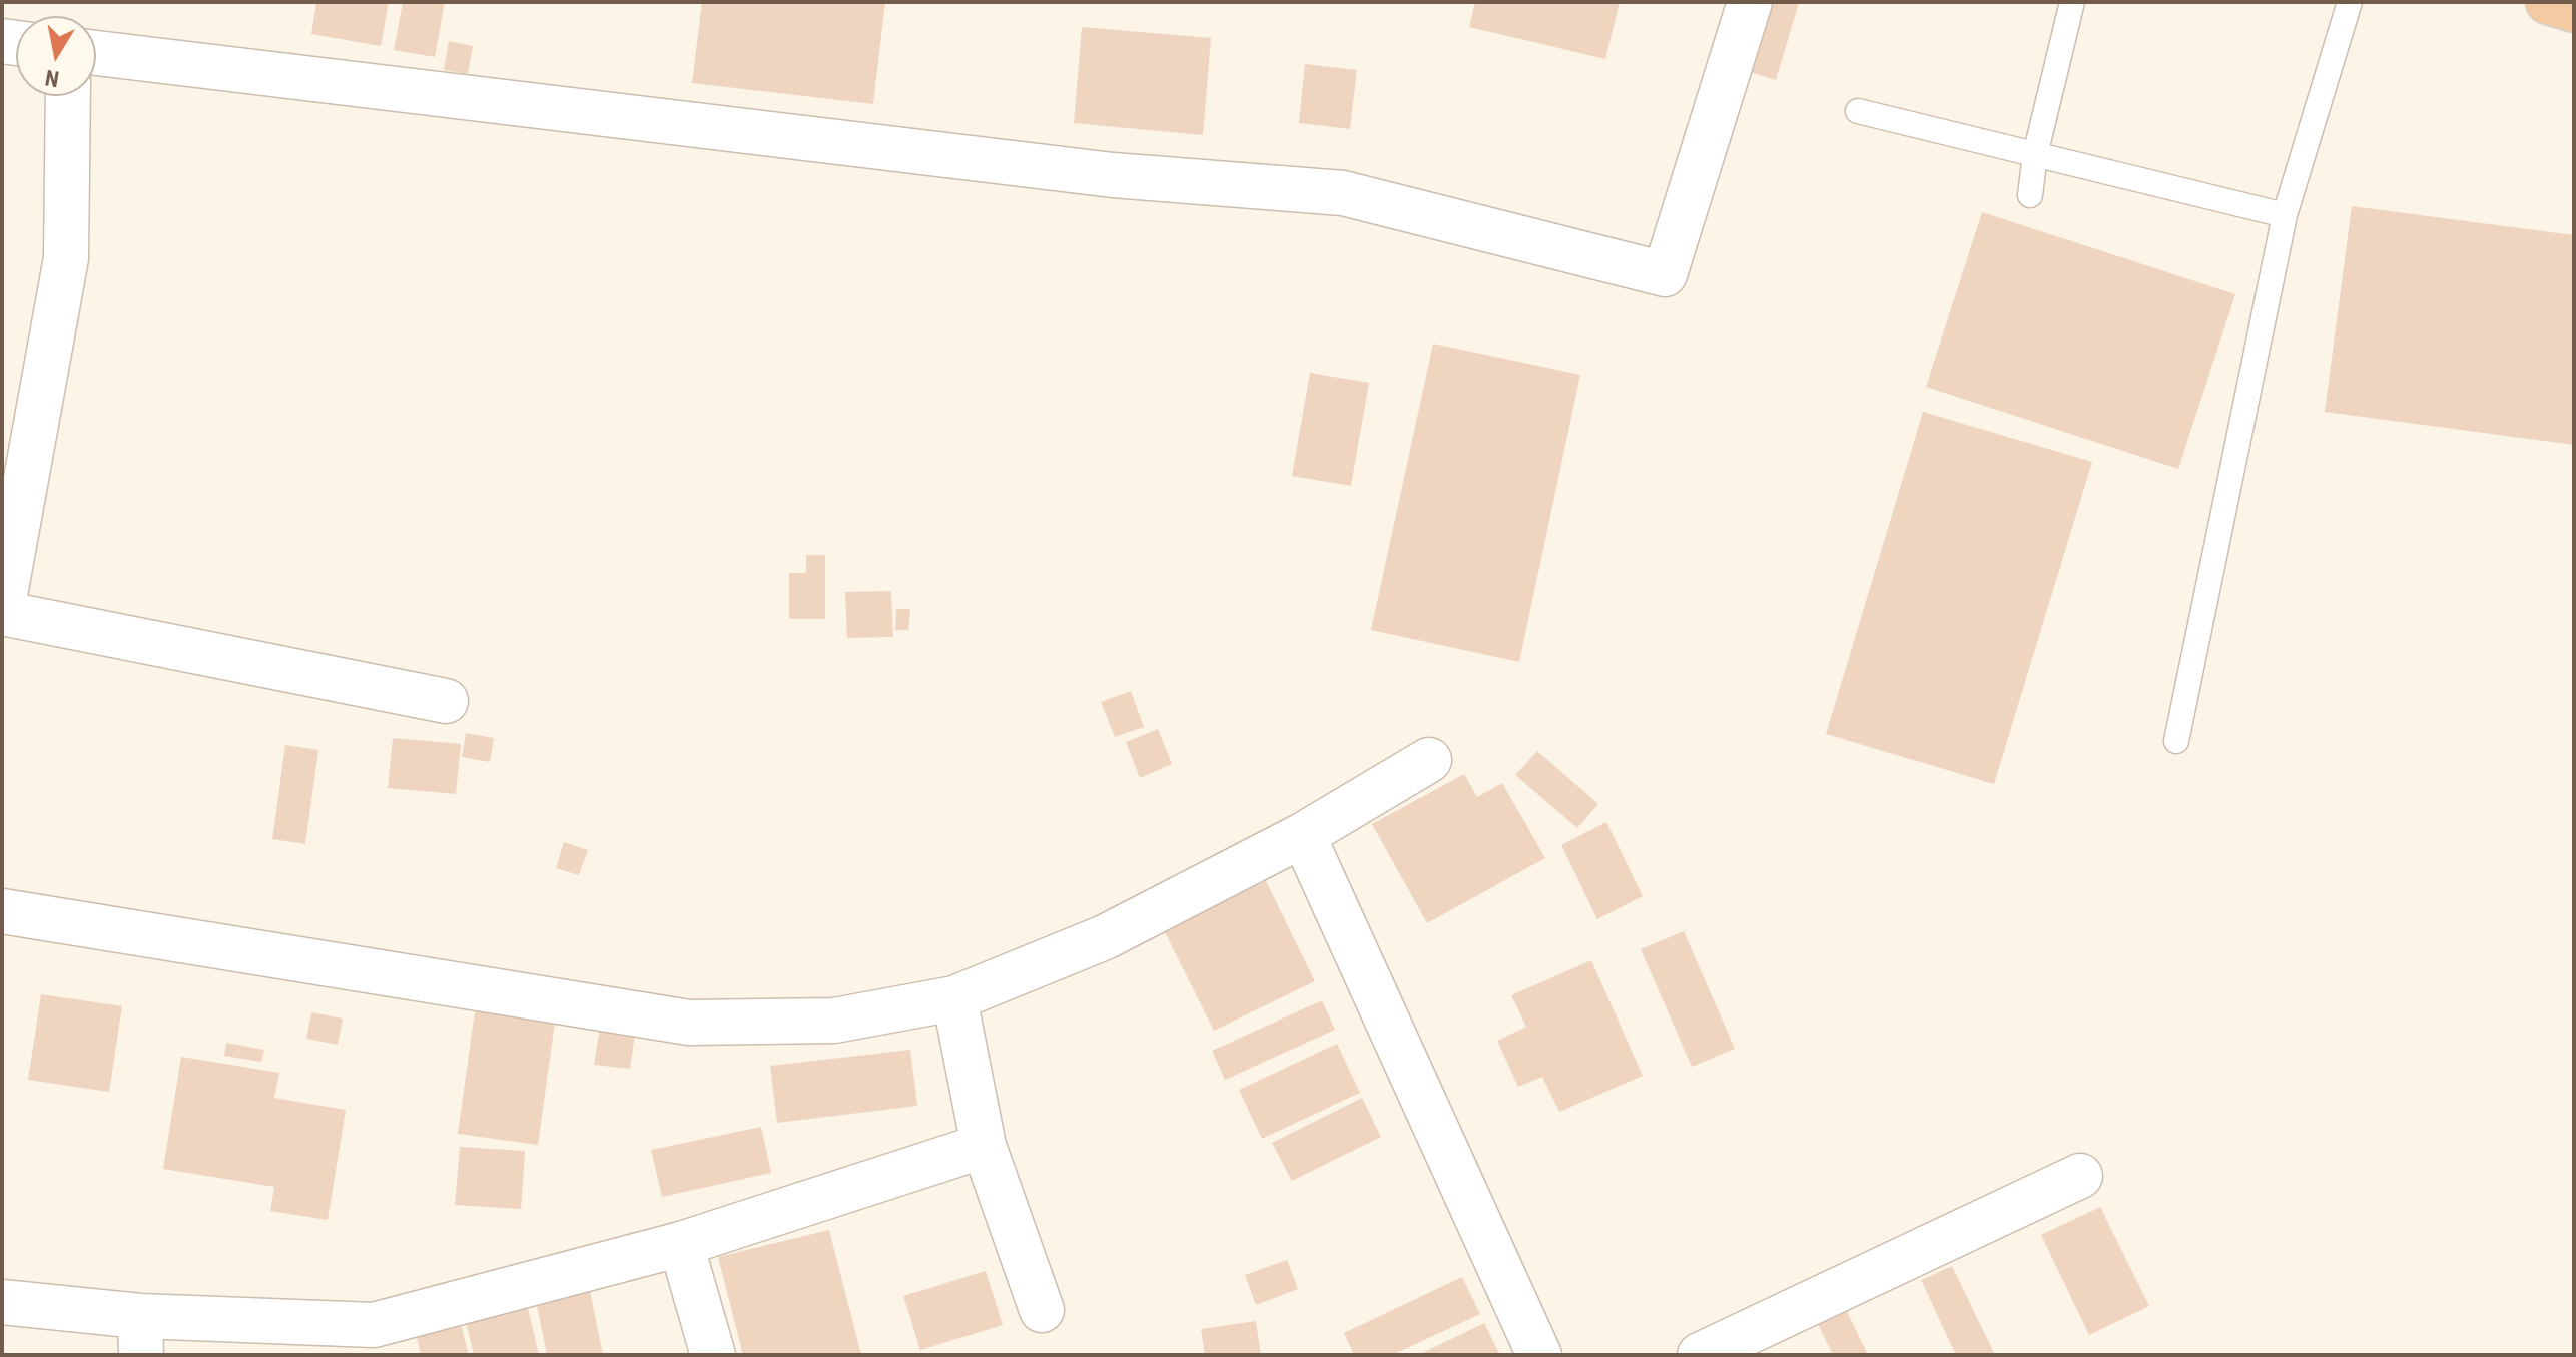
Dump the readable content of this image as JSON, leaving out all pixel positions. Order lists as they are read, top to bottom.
{
  "north": "bottom"
}
